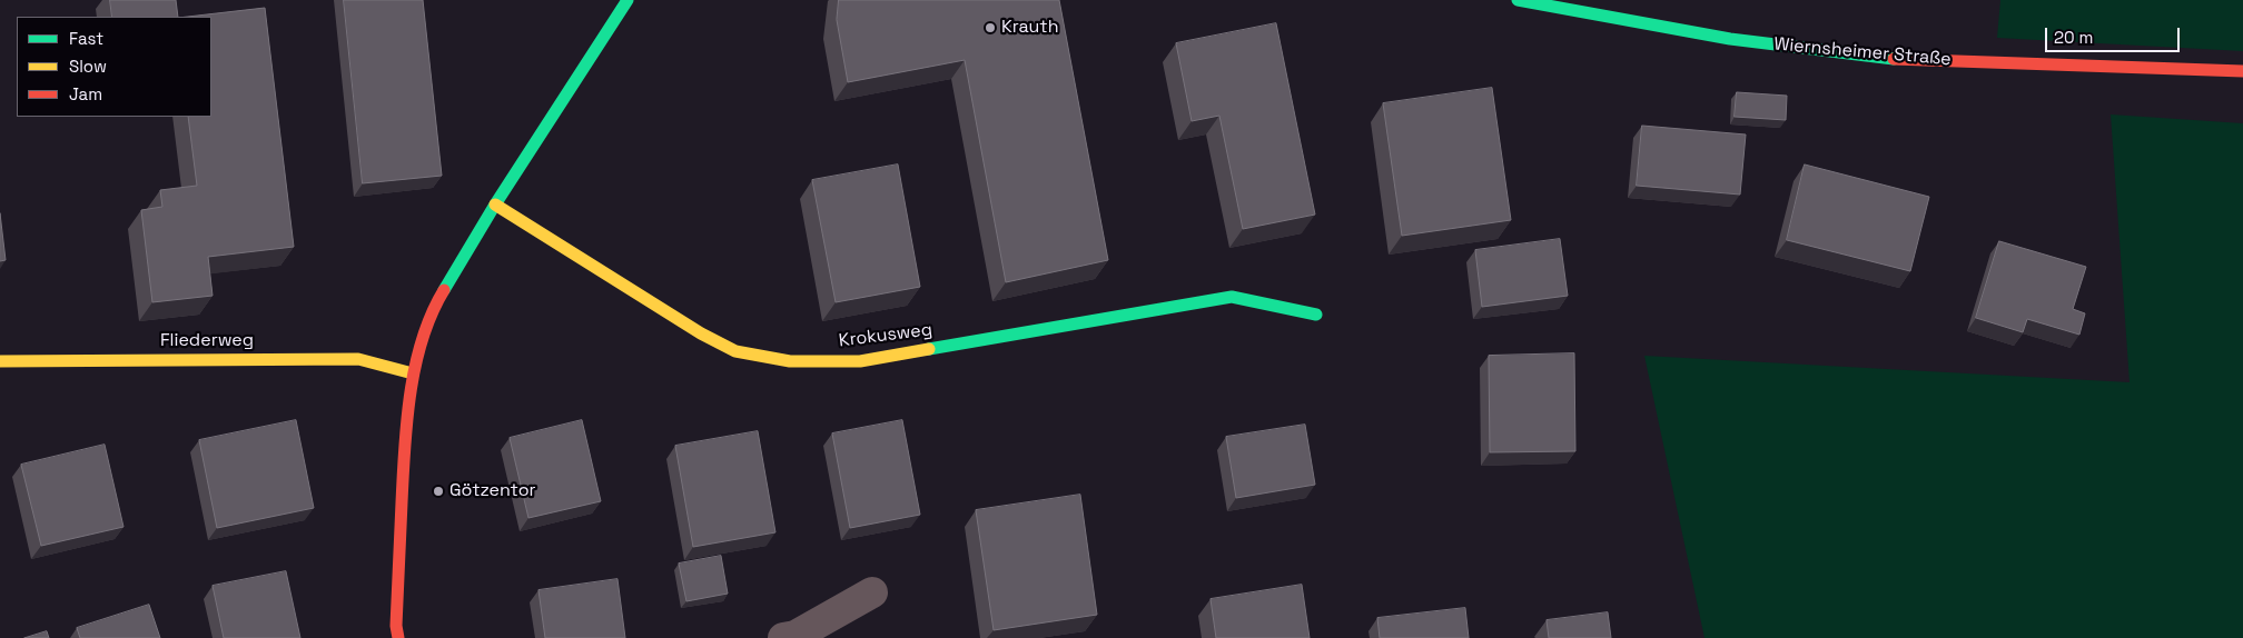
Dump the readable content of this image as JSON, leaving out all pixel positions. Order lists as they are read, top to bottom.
{
  "streets": {
    "street": ["Wiernsheimer Straße", "Krokusweg", "Fliederweg"]
  },
  "places": ["Krauth", "Götzentor"],
  "legend": ["Fast", "Slow", "Jam"],
  "scale_bar": "20 m"
}
